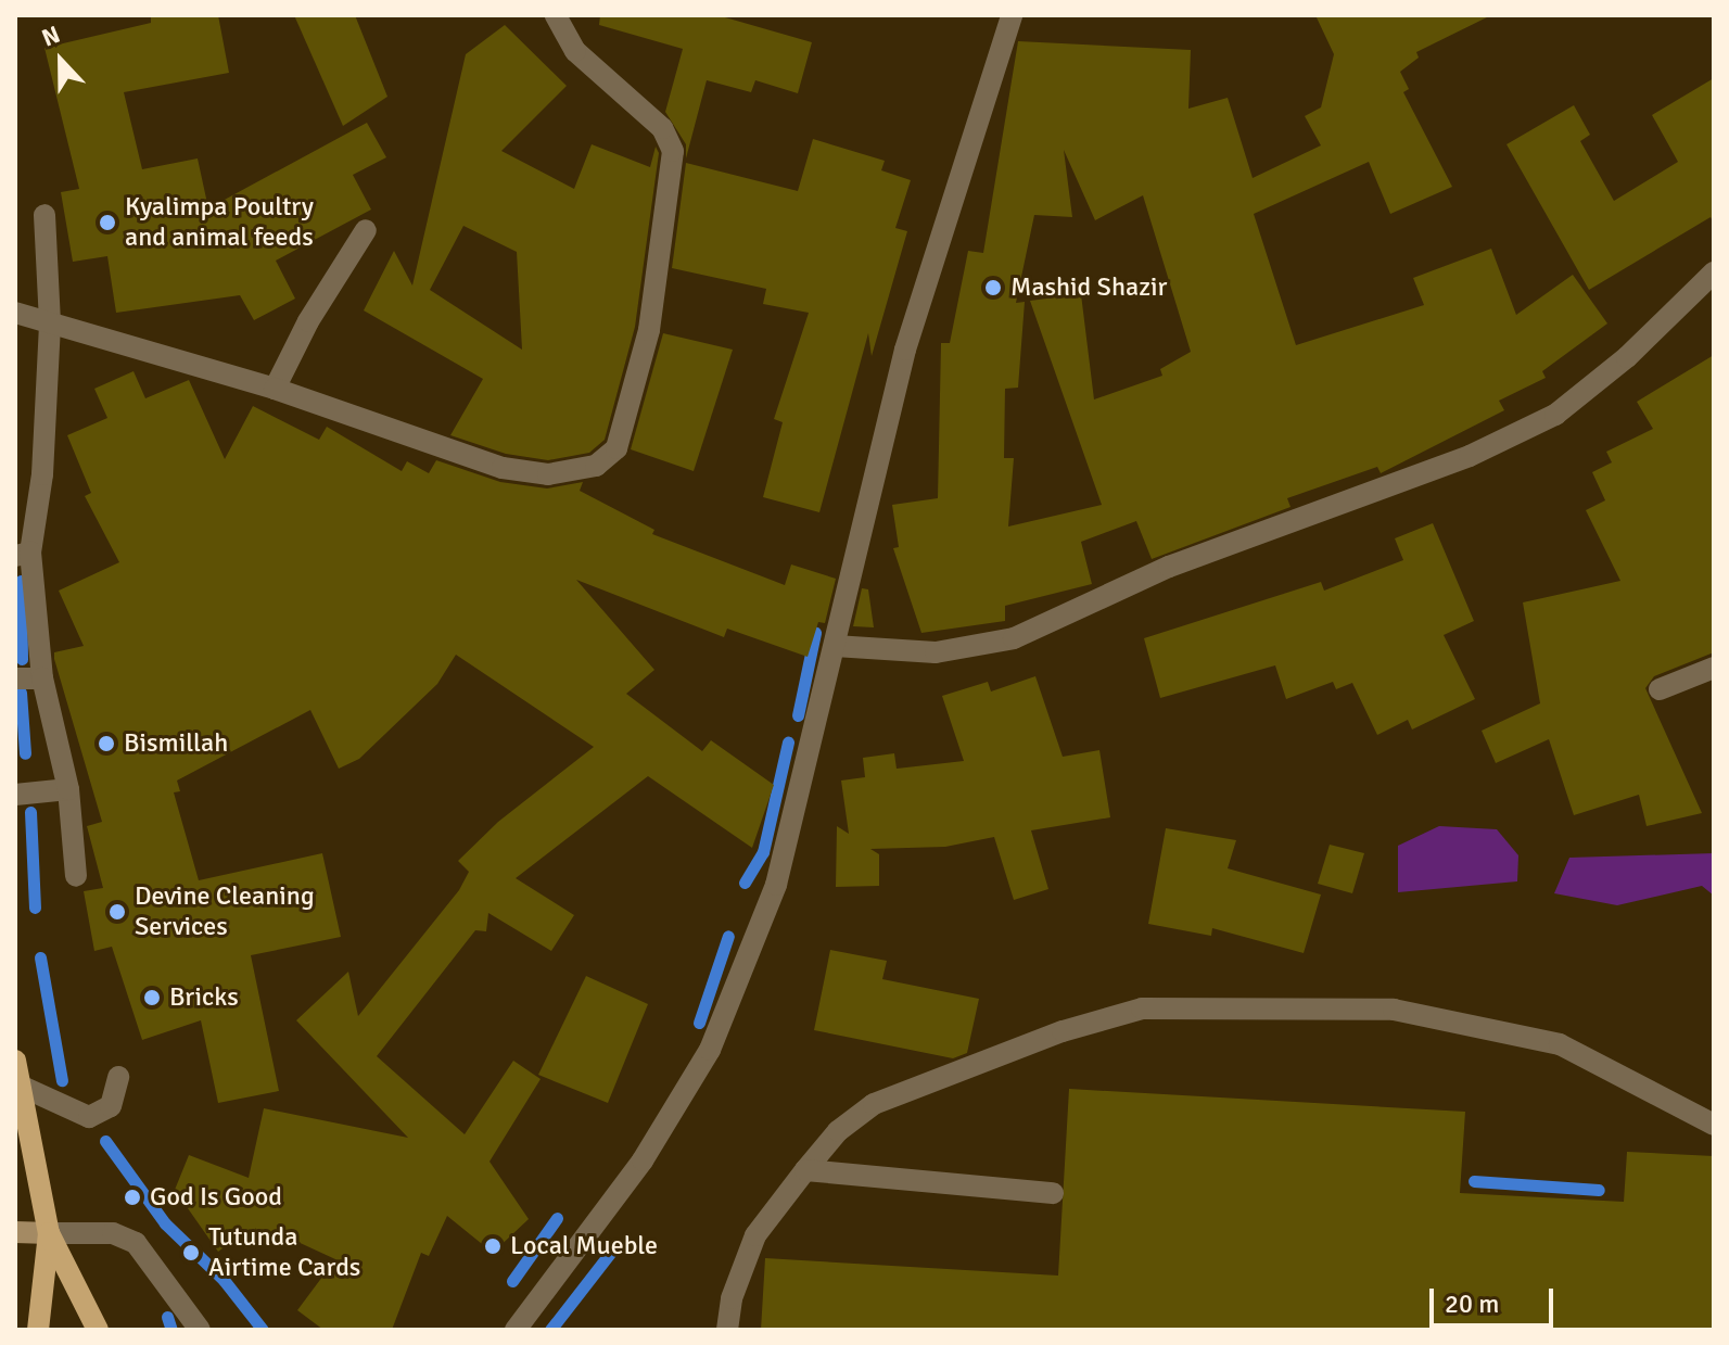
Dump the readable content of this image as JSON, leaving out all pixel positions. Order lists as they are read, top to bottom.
{
  "places": [
    "Kyalimpa Poultry and animal feeds",
    "Mashid Shazir",
    "Bismillah",
    "Devine Cleaning Services",
    "Bricks",
    "God Is Good",
    "Local Mueble",
    "Tutunda Airtime Cards"
  ],
  "scale_bar": "20 m",
  "north": "top"
}
